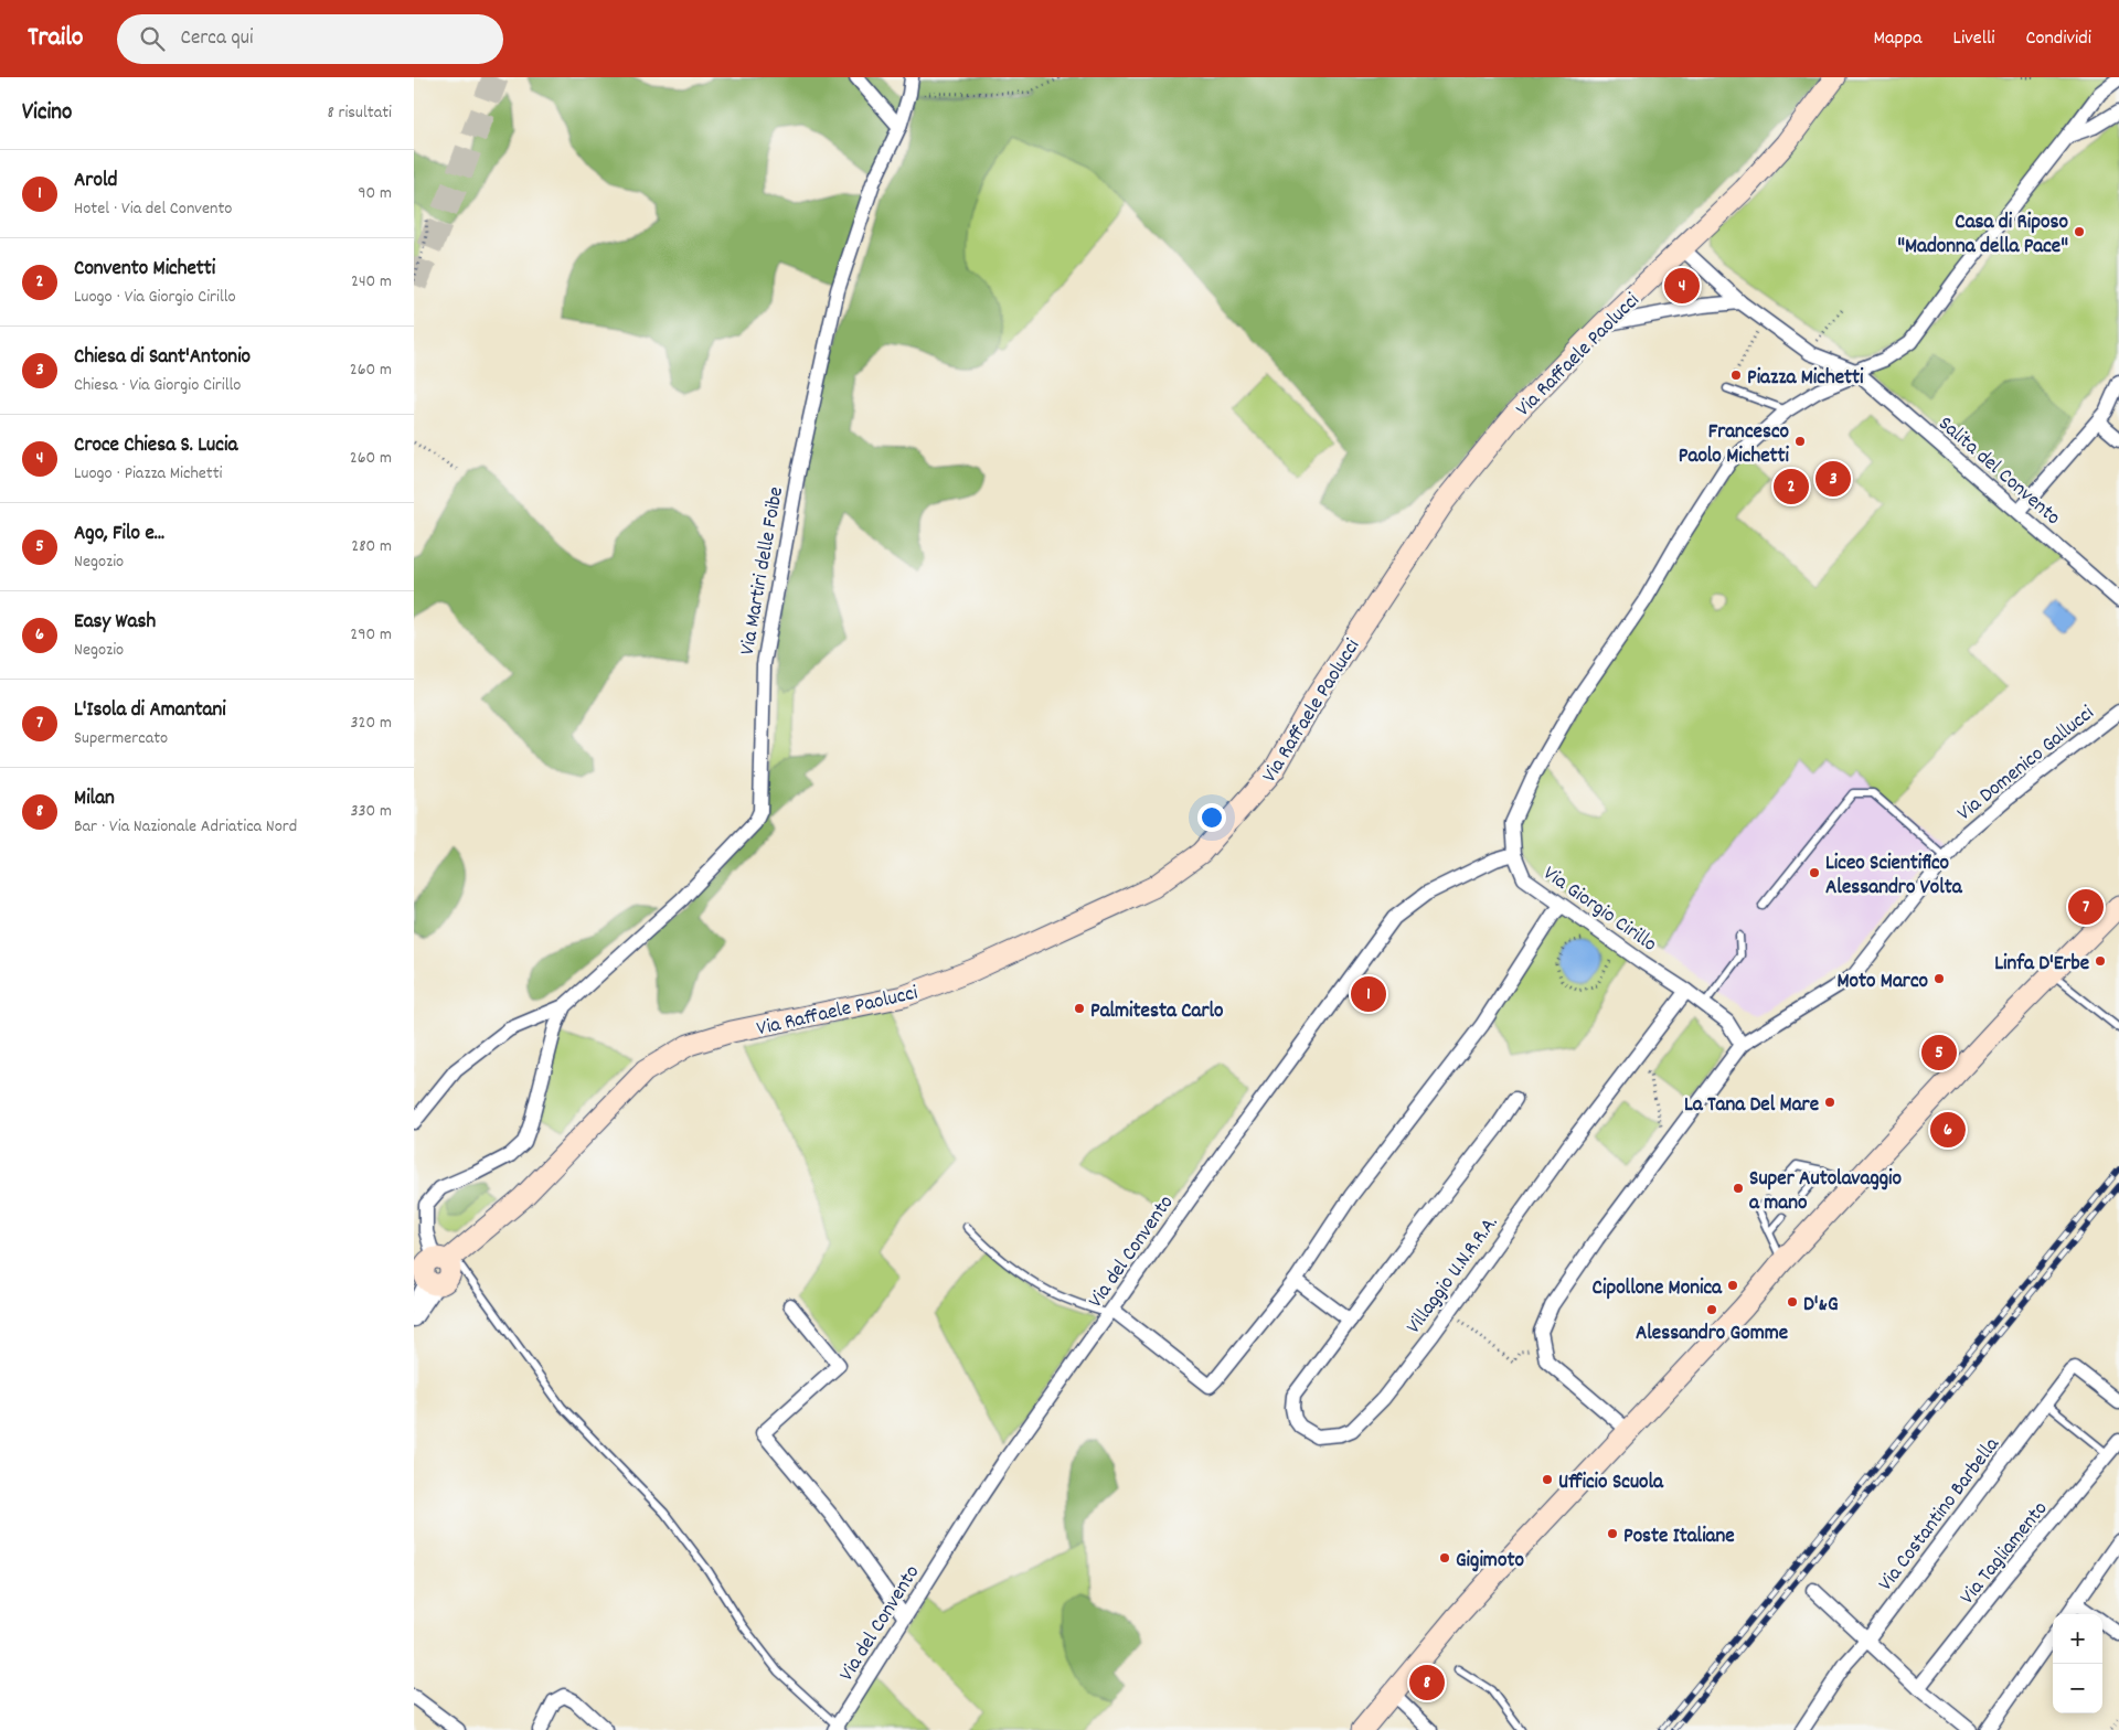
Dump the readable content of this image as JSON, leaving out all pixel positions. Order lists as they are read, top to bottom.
{
  "streets": {
    "main road": ["Via Raffaele Paolucci"],
    "street": [
      "Salita del Convento",
      "Via Martiri delle Foibe",
      "Via Domenico Gallucci",
      "Via Giorgio Cirillo",
      "Via del Convento",
      "Villaggio U.N.R.R.A.",
      "Via Costantino Barbella",
      "Via Tagliamento"
    ]
  },
  "crossings": [
    ["Via Raffaele Paolucci", "Salita del Convento"],
    ["Via Raffaele Paolucci", "Via Martiri delle Foibe"],
    ["Salita del Convento", "Via Giorgio Cirillo"],
    ["Via Domenico Gallucci", "Via Giorgio Cirillo"],
    ["Via Giorgio Cirillo", "Via del Convento"],
    ["Via Giorgio Cirillo", "Villaggio U.N.R.R.A."]
  ],
  "places": [
    "Casa di Riposo \"Madonna della Pace\"",
    "Piazza Michetti",
    "Francesco Paolo Michetti",
    "Liceo Scientifico Alessandro Volta",
    "Linfa D'Erbe",
    "Moto Marco",
    "Palmitesta Carlo",
    "La Tana Del Mare",
    "Super Autolavaggio a mano",
    "Cipollone Monica",
    "D'&G",
    "Alessandro Gomme",
    "Ufficio Scuola",
    "Poste Italiane",
    "Gigimoto"
  ],
  "page": {
    "header": "Trailo",
    "search": "Cerca qui",
    "nav": ["Mappa", "Livelli", "Condividi"],
    "heading": ["Vicino", "8 risultati"],
    "list": [
      {
        "mark": "1",
        "name": "Arold",
        "note": "Hotel · Via del Convento",
        "value": "90 m"
      },
      {
        "mark": "2",
        "name": "Convento Michetti",
        "note": "Luogo · Via Giorgio Cirillo",
        "value": "240 m"
      },
      {
        "mark": "3",
        "name": "Chiesa di Sant'Antonio",
        "note": "Chiesa · Via Giorgio Cirillo",
        "value": "260 m"
      },
      {
        "mark": "4",
        "name": "Croce Chiesa S. Lucia",
        "note": "Luogo · Piazza Michetti",
        "value": "260 m"
      },
      {
        "mark": "5",
        "name": "Ago, Filo e...",
        "note": "Negozio",
        "value": "280 m"
      },
      {
        "mark": "6",
        "name": "Easy Wash",
        "note": "Negozio",
        "value": "290 m"
      },
      {
        "mark": "7",
        "name": "L'Isola di Amantani",
        "note": "Supermercato",
        "value": "320 m"
      },
      {
        "mark": "8",
        "name": "Milan",
        "note": "Bar · Via Nazionale Adriatica Nord",
        "value": "330 m"
      }
    ],
    "pins": [
      "4",
      "3",
      "2",
      "7",
      "1",
      "5",
      "6",
      "8"
    ],
    "map_buttons": ["+", "−"]
  }
}
